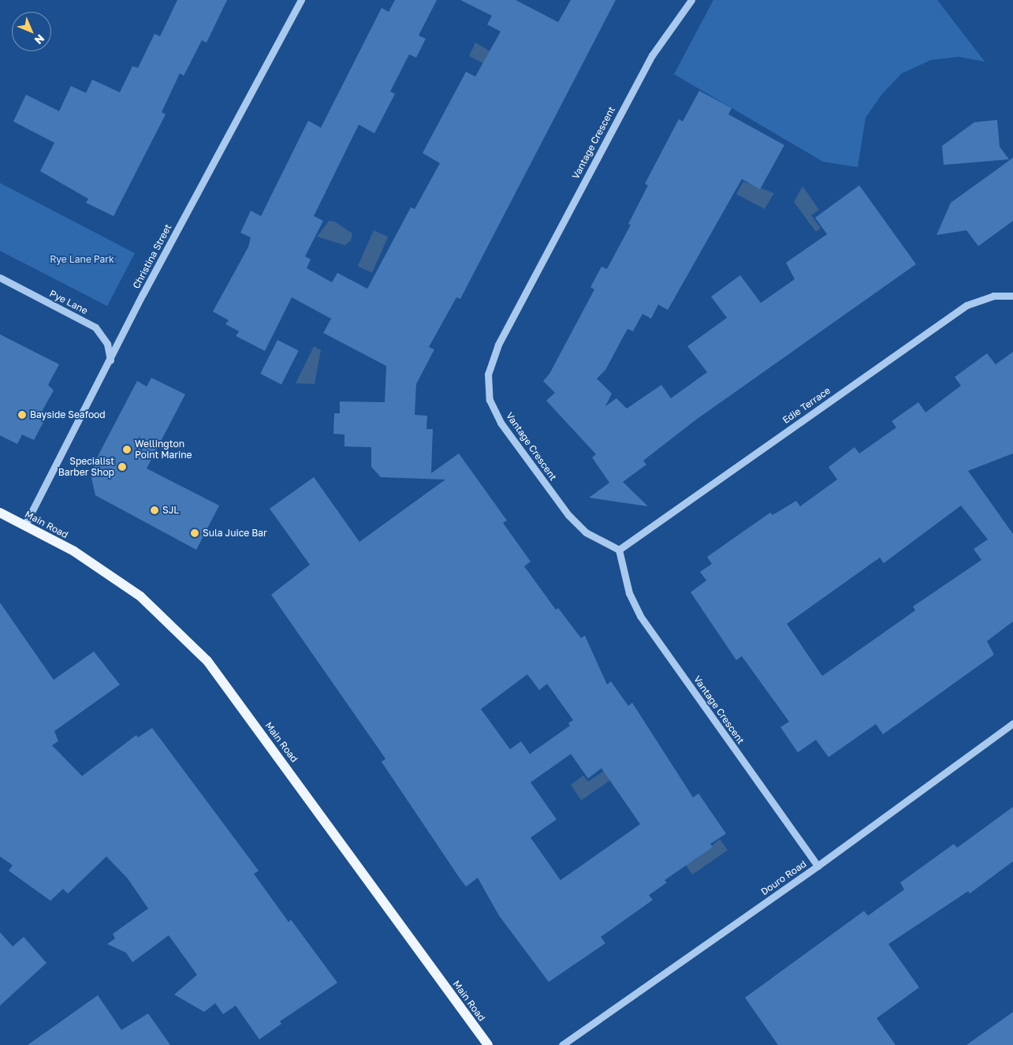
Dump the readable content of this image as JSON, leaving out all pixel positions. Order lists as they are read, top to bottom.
{
  "streets": {
    "main road": ["Main Road"],
    "street": [
      "Vantage Crescent",
      "Christina Street",
      "Pye Lane",
      "Edie Terrace",
      "Douro Road"
    ]
  },
  "crossings": [
    ["Vantage Crescent", "Edie Terrace"],
    ["Vantage Crescent", "Douro Road"],
    ["Christina Street", "Pye Lane"],
    ["Christina Street", "Main Road"]
  ],
  "parks": ["Rye Lane Park"],
  "places": [
    "Bayside Seafood",
    "Wellington Point Marine",
    "Specialist Barber Shop",
    "SJL",
    "Sula Juice Bar"
  ],
  "north": "bottom right"
}
